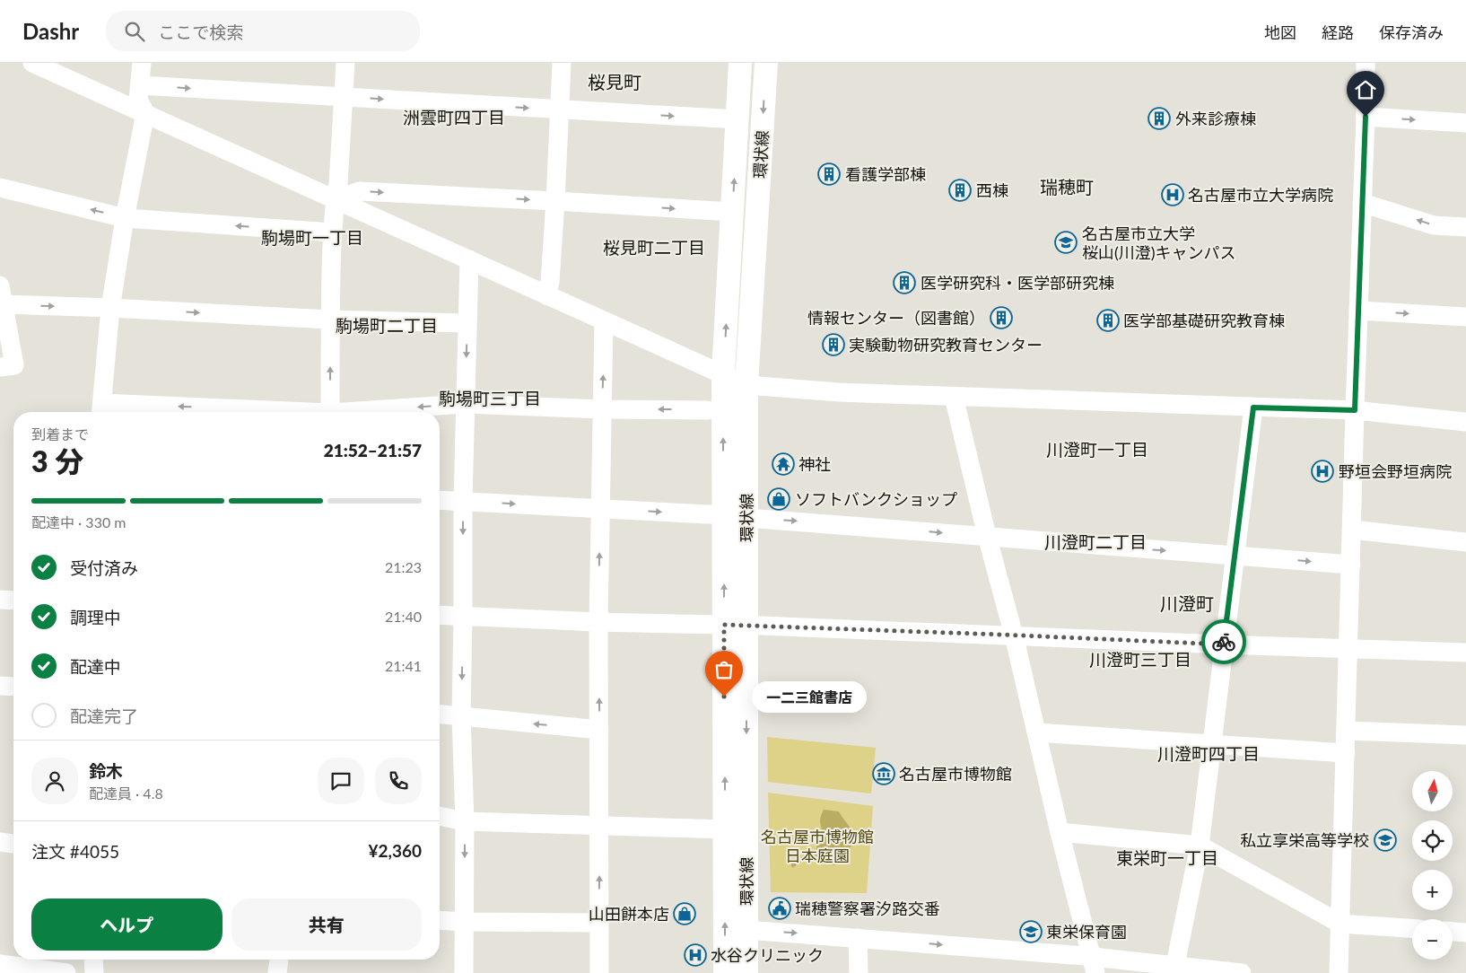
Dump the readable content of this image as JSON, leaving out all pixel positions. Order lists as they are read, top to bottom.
{
  "streets": {
    "main road": ["環状線"]
  },
  "districts": [
    "桜見町",
    "洲雲町四丁目",
    "瑞穂町",
    "駒場町一丁目",
    "桜見町二丁目",
    "駒場町二丁目",
    "駒場町三丁目",
    "川澄町一丁目",
    "川澄町二丁目",
    "川澄町",
    "川澄町三丁目",
    "川澄町四丁目",
    "東栄町一丁目"
  ],
  "parks": ["名古屋市博物館 日本庭園"],
  "places": {
    "building": [
      "外来診療棟",
      "看護学部棟",
      "西棟",
      "医学研究科・医学部研究棟",
      "情報センター（図書館）",
      "医学部基礎研究教育棟",
      "実験動物研究教育センター"
    ],
    "hospital": ["名古屋市立大学病院", "野垣会野垣病院", "水谷クリニック"],
    "school or university": ["名古屋市立大学 桜山(川澄)キャンパス", "私立享栄高等学校", "東栄保育園"],
    "temple": ["神社"],
    "shop": ["ソフトバンクショップ", "山田餅本店"],
    "other": ["一二三館書店"],
    "museum": ["名古屋市博物館"],
    "public building": ["瑞穂警察署汐路交番"]
  },
  "north": "top",
  "page": {
    "header": "Dashr",
    "search": "ここで検索",
    "nav": ["地図", "経路", "保存済み"],
    "heading": ["3 分", "到着まで", "21:52–21:57"],
    "panel": [
      "鈴木",
      "配達員 · 4.8",
      "注文 #4055",
      "¥2,360"
    ],
    "bar": "配達中 · 330 m",
    "list": [
      ["受付済み", "21:23"],
      ["調理中", "21:40"],
      ["配達中", "21:41"],
      "配達完了"
    ],
    "bubble": "一二三館書店",
    "map_buttons": ["+", "−"],
    "buttons": ["ヘルプ", "共有"]
  }
}
